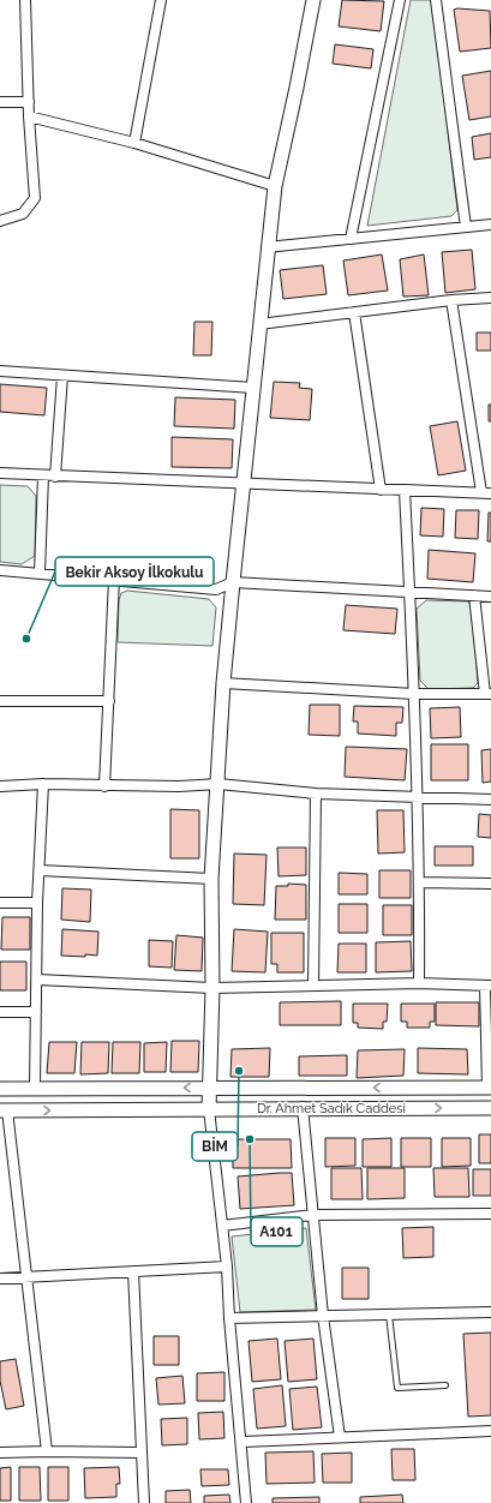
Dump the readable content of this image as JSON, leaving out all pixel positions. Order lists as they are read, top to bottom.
{
  "streets": {
    "street": ["Dr. Ahmet Sadık Caddesi"]
  },
  "places": ["Bekir Aksoy İlkokulu", "BİM", "A101"]
}
